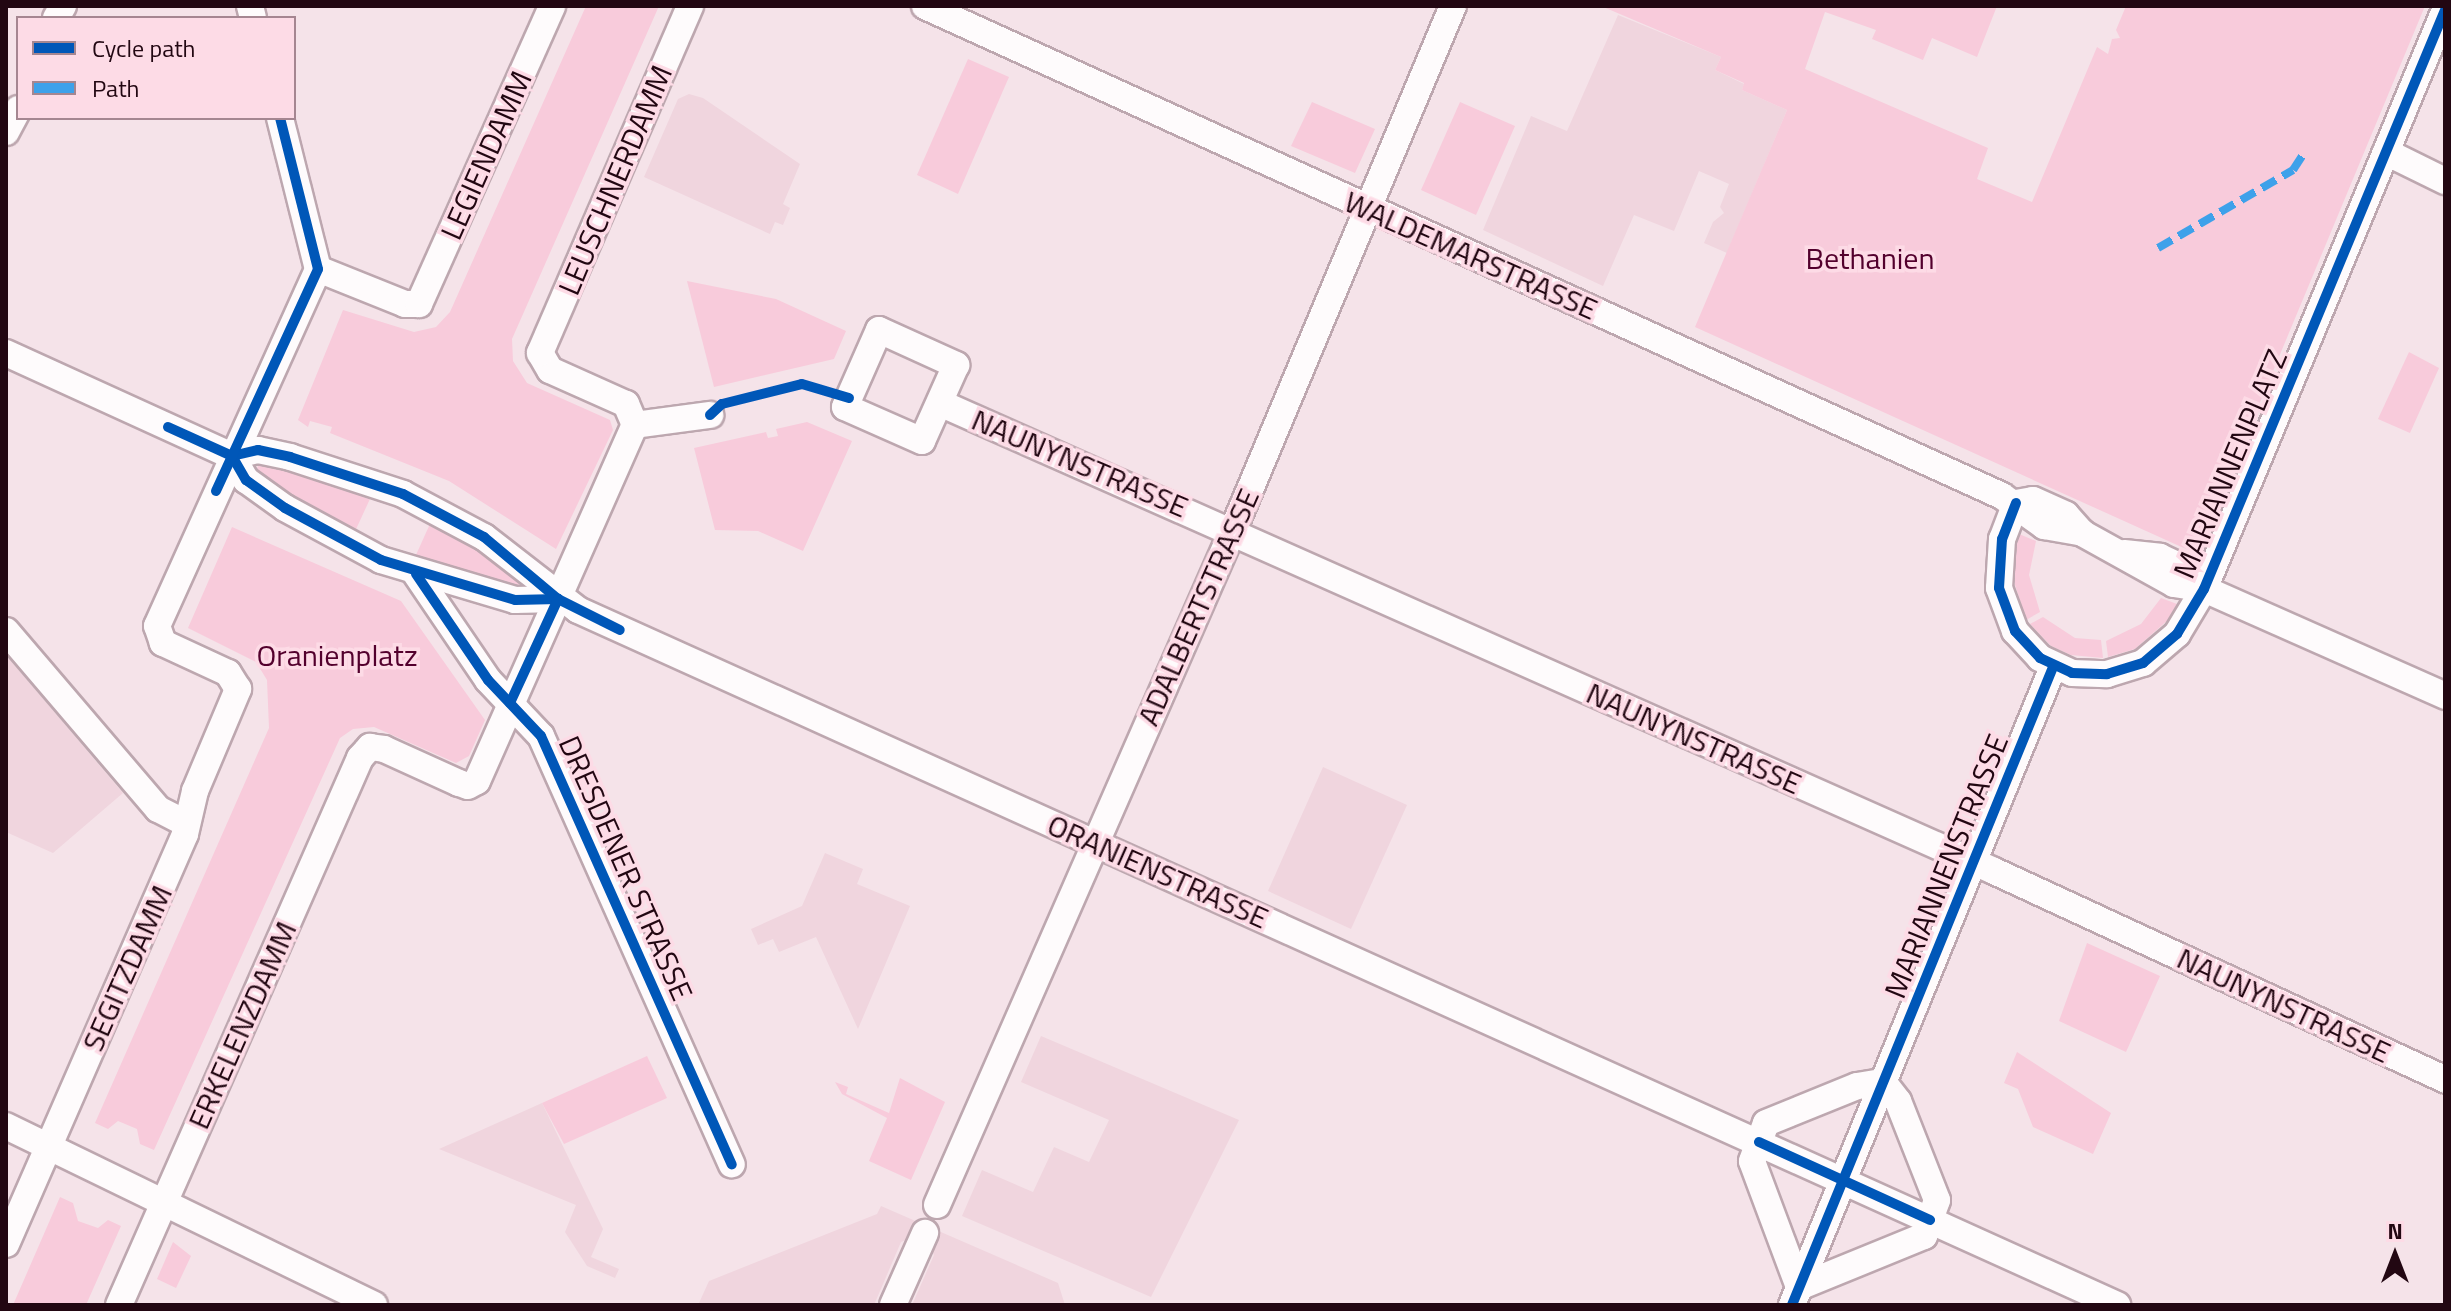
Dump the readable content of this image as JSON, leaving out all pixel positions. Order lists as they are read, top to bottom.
{
  "streets": {
    "street": [
      "LEGIENDAMM",
      "LEUSCHNERDAMM",
      "WALDEMARSTRASSE",
      "NAUNYNSTRASSE",
      "MARIANNENPLATZ",
      "ADALBERTSTRASSE",
      "MARIANNENSTRASSE",
      "DRESDENER STRASSE",
      "ORANIENSTRASSE",
      "SEGITZDAMM",
      "ERKELENZDAMM"
    ]
  },
  "crossings": [
    ["WALDEMARSTRASSE", "MARIANNENPLATZ"],
    ["WALDEMARSTRASSE", "ADALBERTSTRASSE"],
    ["NAUNYNSTRASSE", "ADALBERTSTRASSE"],
    ["NAUNYNSTRASSE", "MARIANNENSTRASSE"],
    ["MARIANNENPLATZ", "MARIANNENSTRASSE"],
    ["ADALBERTSTRASSE", "ORANIENSTRASSE"],
    ["MARIANNENSTRASSE", "ORANIENSTRASSE"],
    ["DRESDENER STRASSE", "ORANIENSTRASSE"],
    ["DRESDENER STRASSE", "ERKELENZDAMM"],
    ["ORANIENSTRASSE", "SEGITZDAMM"]
  ],
  "parks": ["Bethanien", "Oranienplatz"],
  "legend": ["Cycle path", "Path"],
  "north": "top"
}
